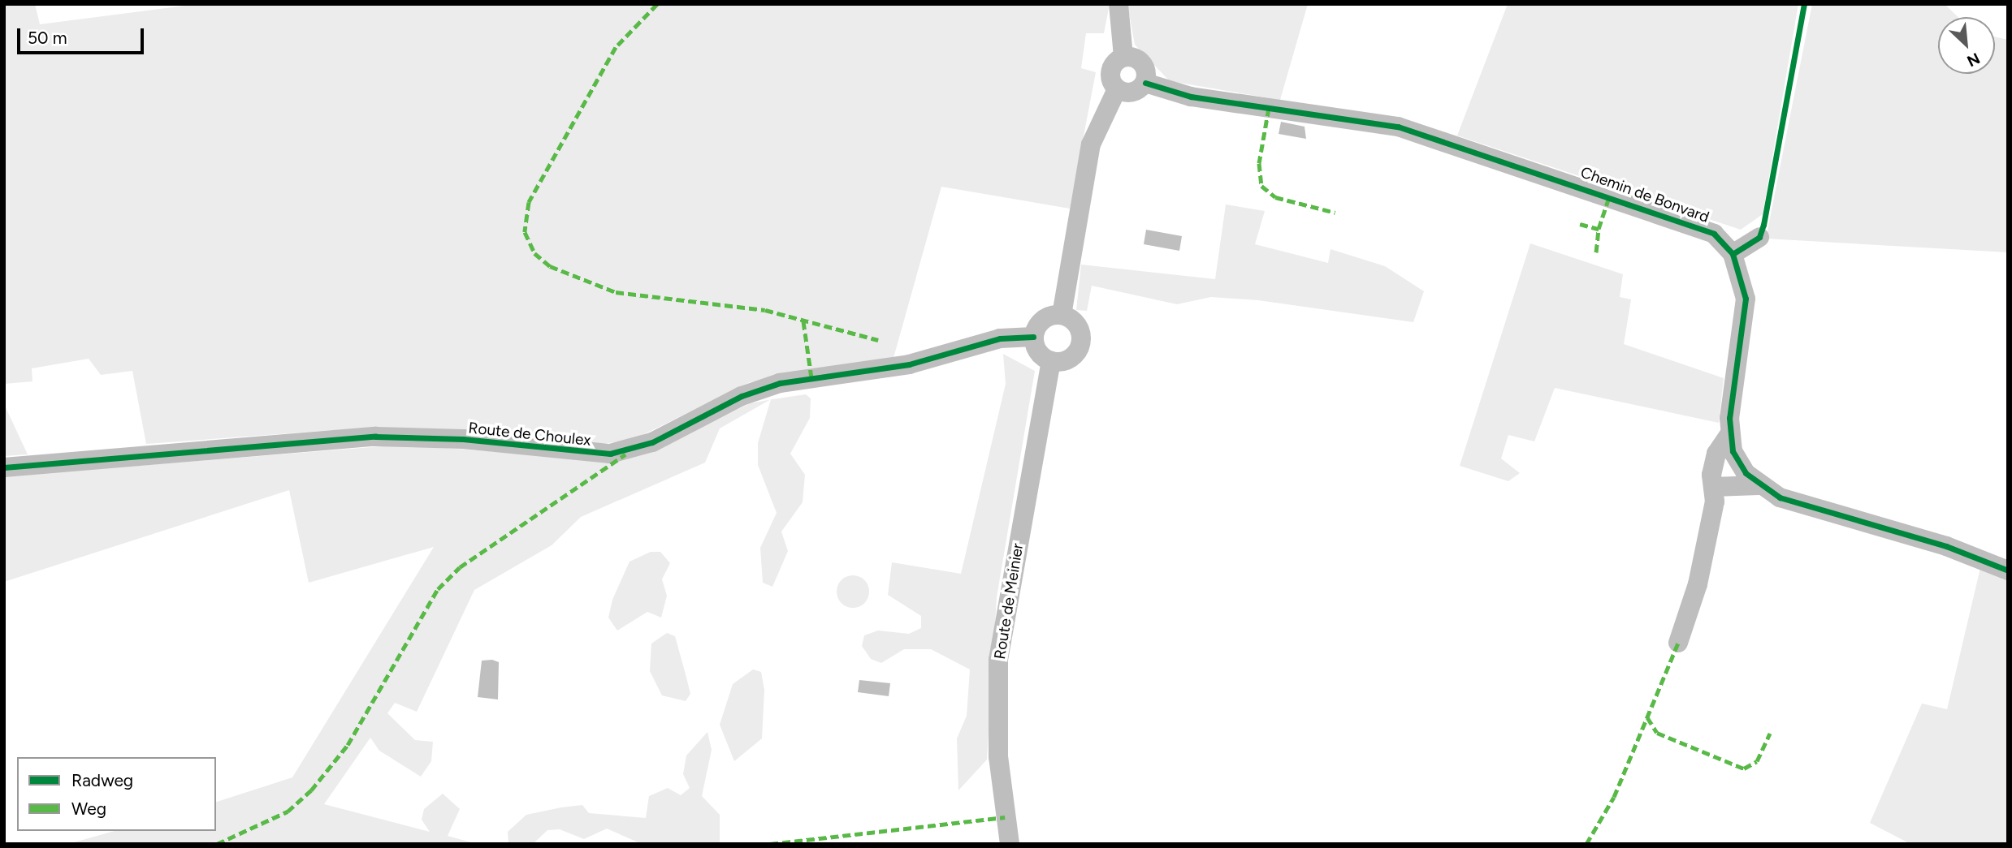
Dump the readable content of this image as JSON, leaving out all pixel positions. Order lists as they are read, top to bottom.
{
  "streets": {
    "street": ["Chemin de Bonvard", "Route de Choulex", "Route de Meinier"]
  },
  "crossings": [
    ["Route de Choulex", "Route de Meinier"]
  ],
  "legend": ["Radweg", "Weg"],
  "scale_bar": "50 m",
  "north": "bottom right"
}
